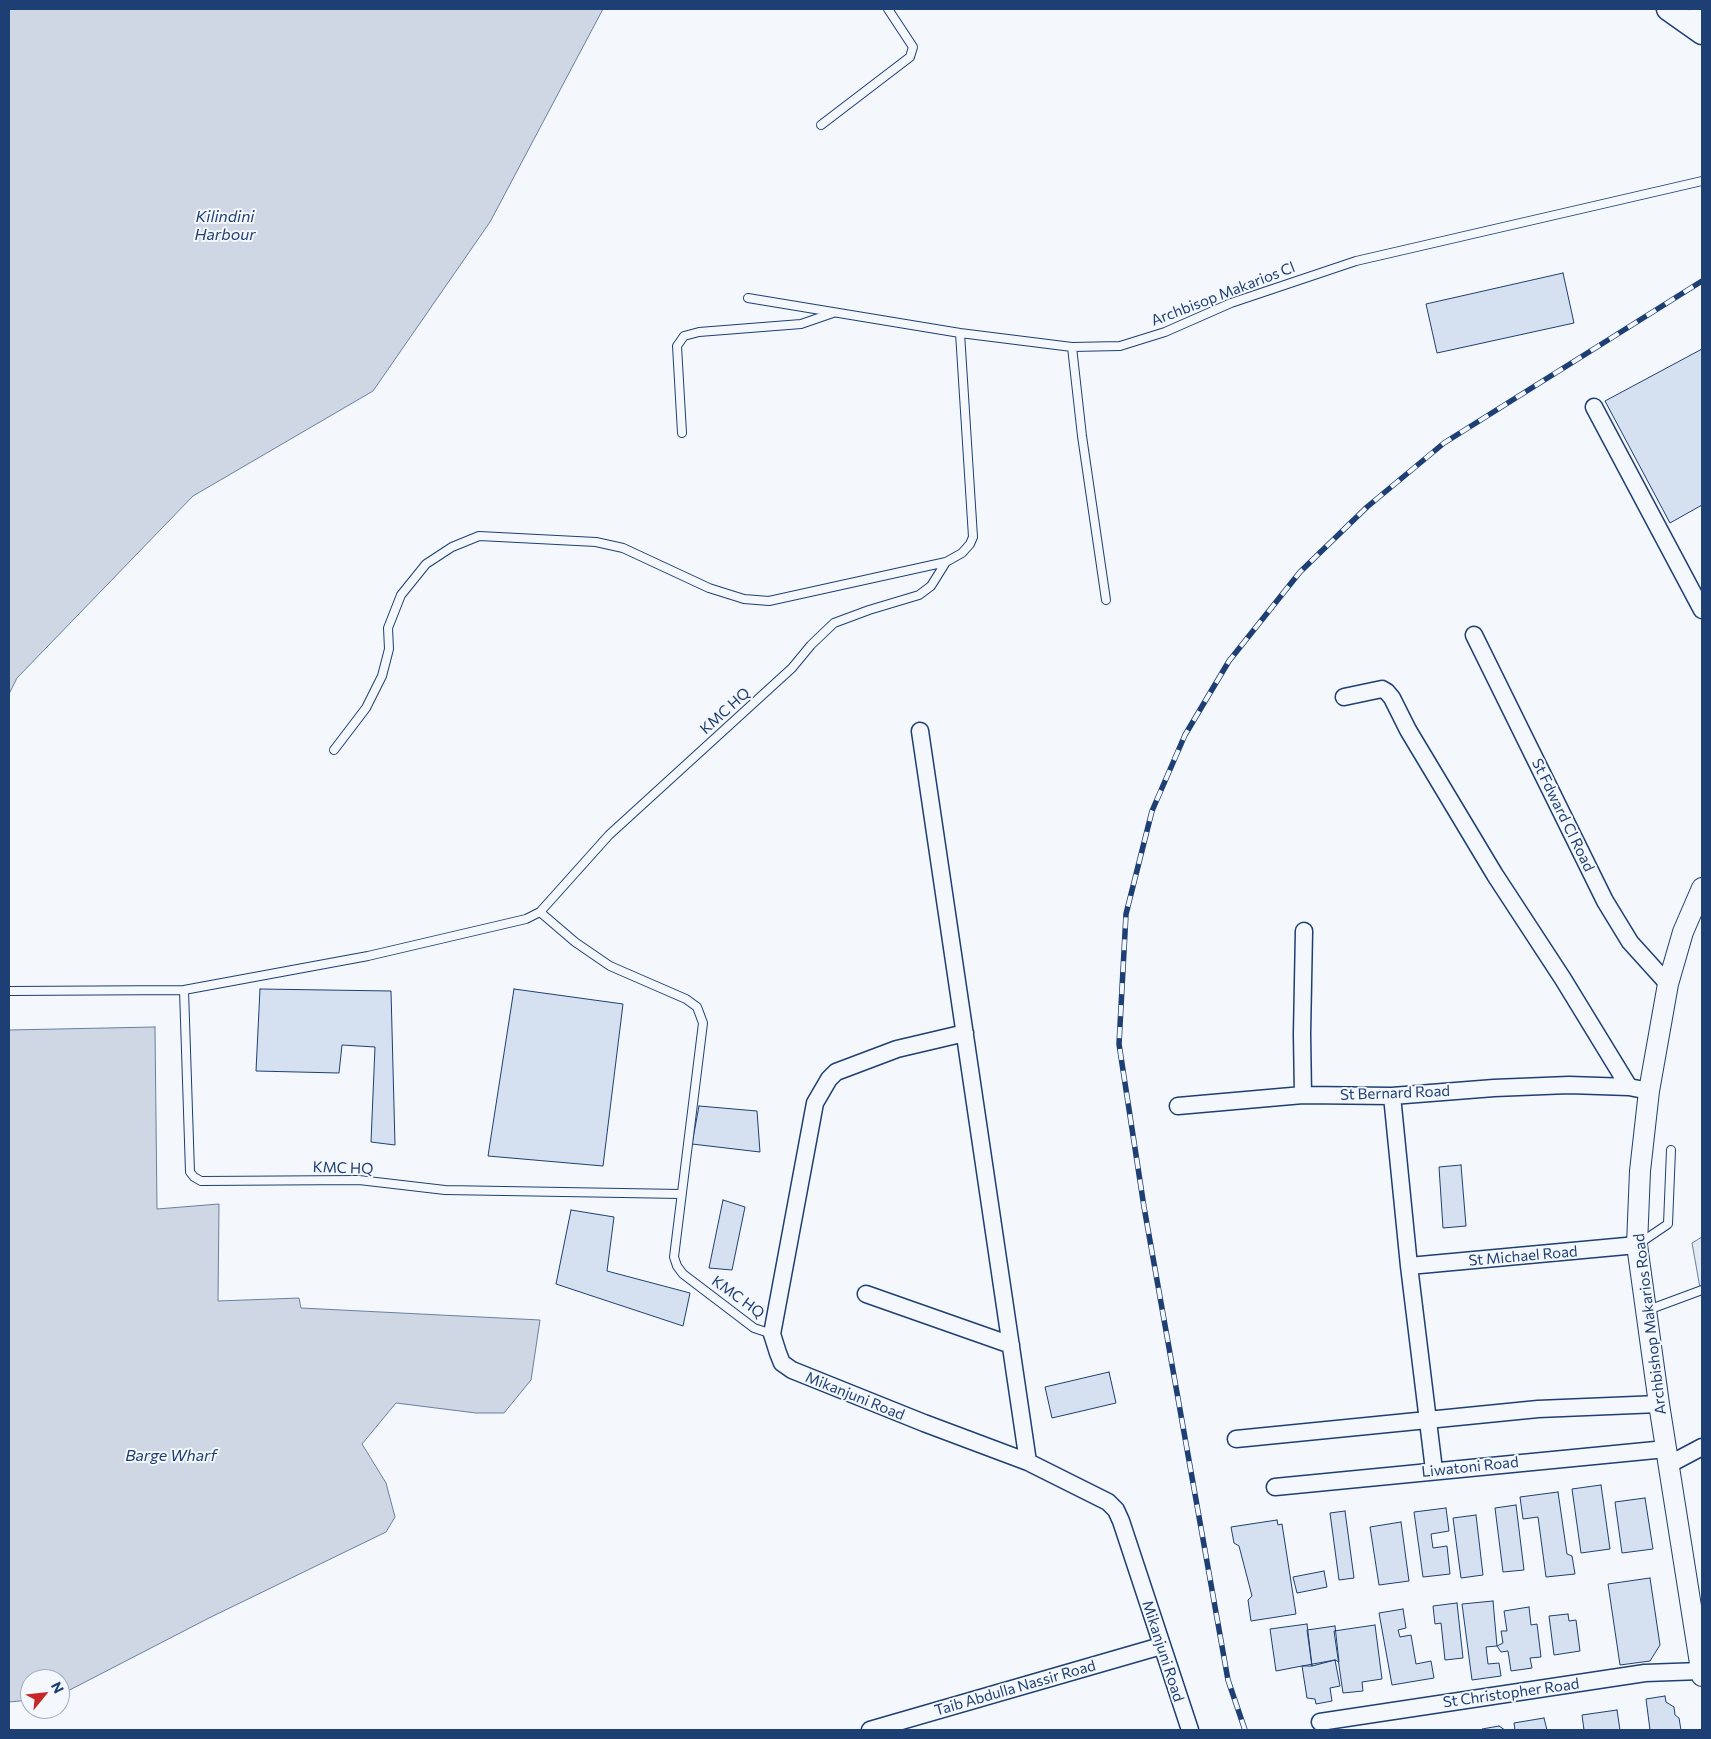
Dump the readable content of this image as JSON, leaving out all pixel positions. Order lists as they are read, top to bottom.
{
  "streets": {
    "street": [
      "St Fdward Cl Road",
      "St Bernard Road",
      "St Michael Road",
      "Archbishop Makarios Road",
      "Mikanjuni Road",
      "Liwatoni Road",
      "Taib Abdulla Nassir Road",
      "St Christopher Road"
    ],
    "lane": ["Archbisop Makarios Cl", "KMC HQ"]
  },
  "crossings": [
    ["KMC HQ", "Mikanjuni Road"],
    ["St Fdward Cl Road", "Archbishop Makarios Road"],
    ["St Bernard Road", "Archbishop Makarios Road"],
    ["St Michael Road", "Archbishop Makarios Road"],
    ["Archbishop Makarios Road", "Liwatoni Road"],
    ["Archbishop Makarios Road", "St Christopher Road"],
    ["Mikanjuni Road", "Taib Abdulla Nassir Road"]
  ],
  "water": ["Kilindini Harbour", "Barge Wharf"],
  "north": "top right"
}
